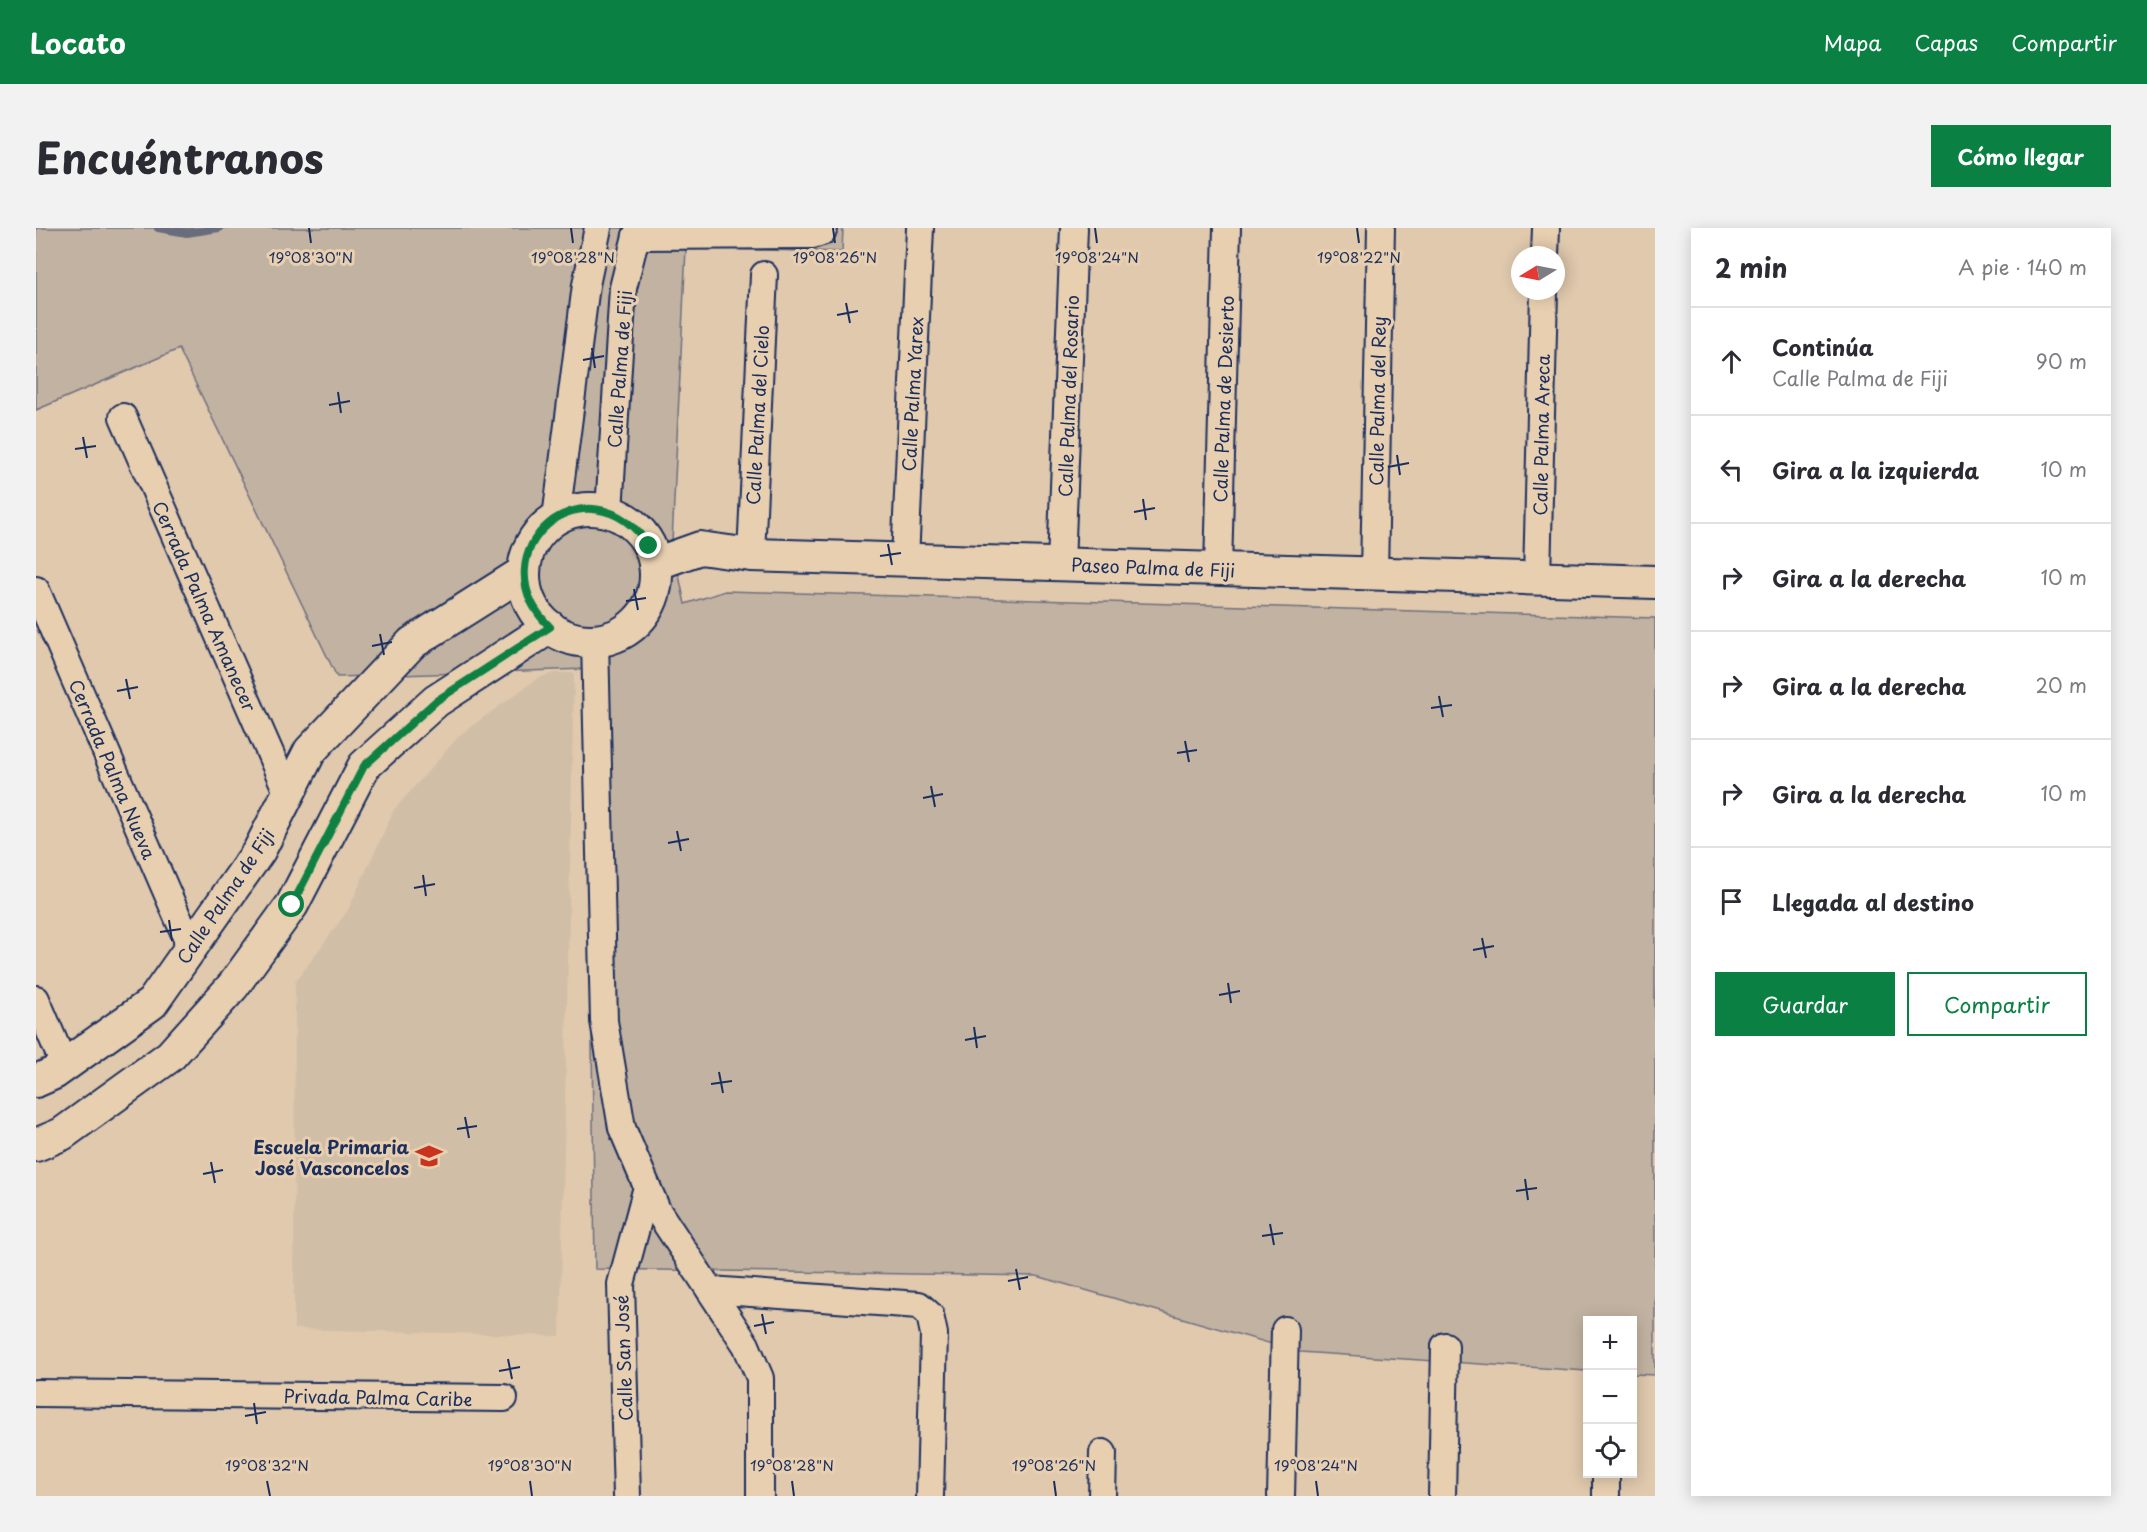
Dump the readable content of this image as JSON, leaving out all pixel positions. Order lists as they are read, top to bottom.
{
  "streets": {
    "street": [
      "Calle Palma de Fiji",
      "Calle Palma Yarex",
      "Calle Palma del Rosario",
      "Calle Palma de Desierto",
      "Calle Palma del Rey",
      "Calle Palma del Cielo",
      "Calle Palma Areca",
      "Paseo Palma de Fiji",
      "Cerrada Palma Amanecer",
      "Cerrada Palma Nueva",
      "Calle San José",
      "Privada Palma Caribe"
    ]
  },
  "crossings": [
    ["Calle Palma de Fiji", "Paseo Palma de Fiji"],
    ["Calle Palma de Fiji", "Cerrada Palma Amanecer"],
    ["Calle Palma de Fiji", "Cerrada Palma Nueva"],
    ["Calle Palma Yarex", "Paseo Palma de Fiji"],
    ["Calle Palma del Rosario", "Paseo Palma de Fiji"],
    ["Calle Palma de Desierto", "Paseo Palma de Fiji"],
    ["Calle Palma del Rey", "Paseo Palma de Fiji"],
    ["Calle Palma del Cielo", "Paseo Palma de Fiji"],
    ["Calle Palma Areca", "Paseo Palma de Fiji"]
  ],
  "places": {
    "school or university": ["Escuela Primaria José Vasconcelos"]
  },
  "north": "left",
  "page": {
    "header": "Locato",
    "nav": ["Mapa", "Capas", "Compartir"],
    "title": "Encuéntranos",
    "buttons": [
      "Cómo llegar",
      ["Guardar", "Compartir"]
    ],
    "heading": ["2 min", "A pie · 140 m"],
    "list": [
      ["Continúa", "Calle Palma de Fiji", "90 m"],
      ["Gira a la izquierda", "10 m"],
      ["Gira a la derecha", "10 m"],
      ["Gira a la derecha", "20 m"],
      ["Gira a la derecha", "10 m"],
      "Llegada al destino"
    ],
    "map_buttons": ["+", "−"]
  },
  "coordinates": [
    "19°08'30\"N",
    "19°08'28\"N",
    "19°08'26\"N",
    "19°08'24\"N",
    "19°08'22\"N",
    "19°08'32\"N"
  ]
}
